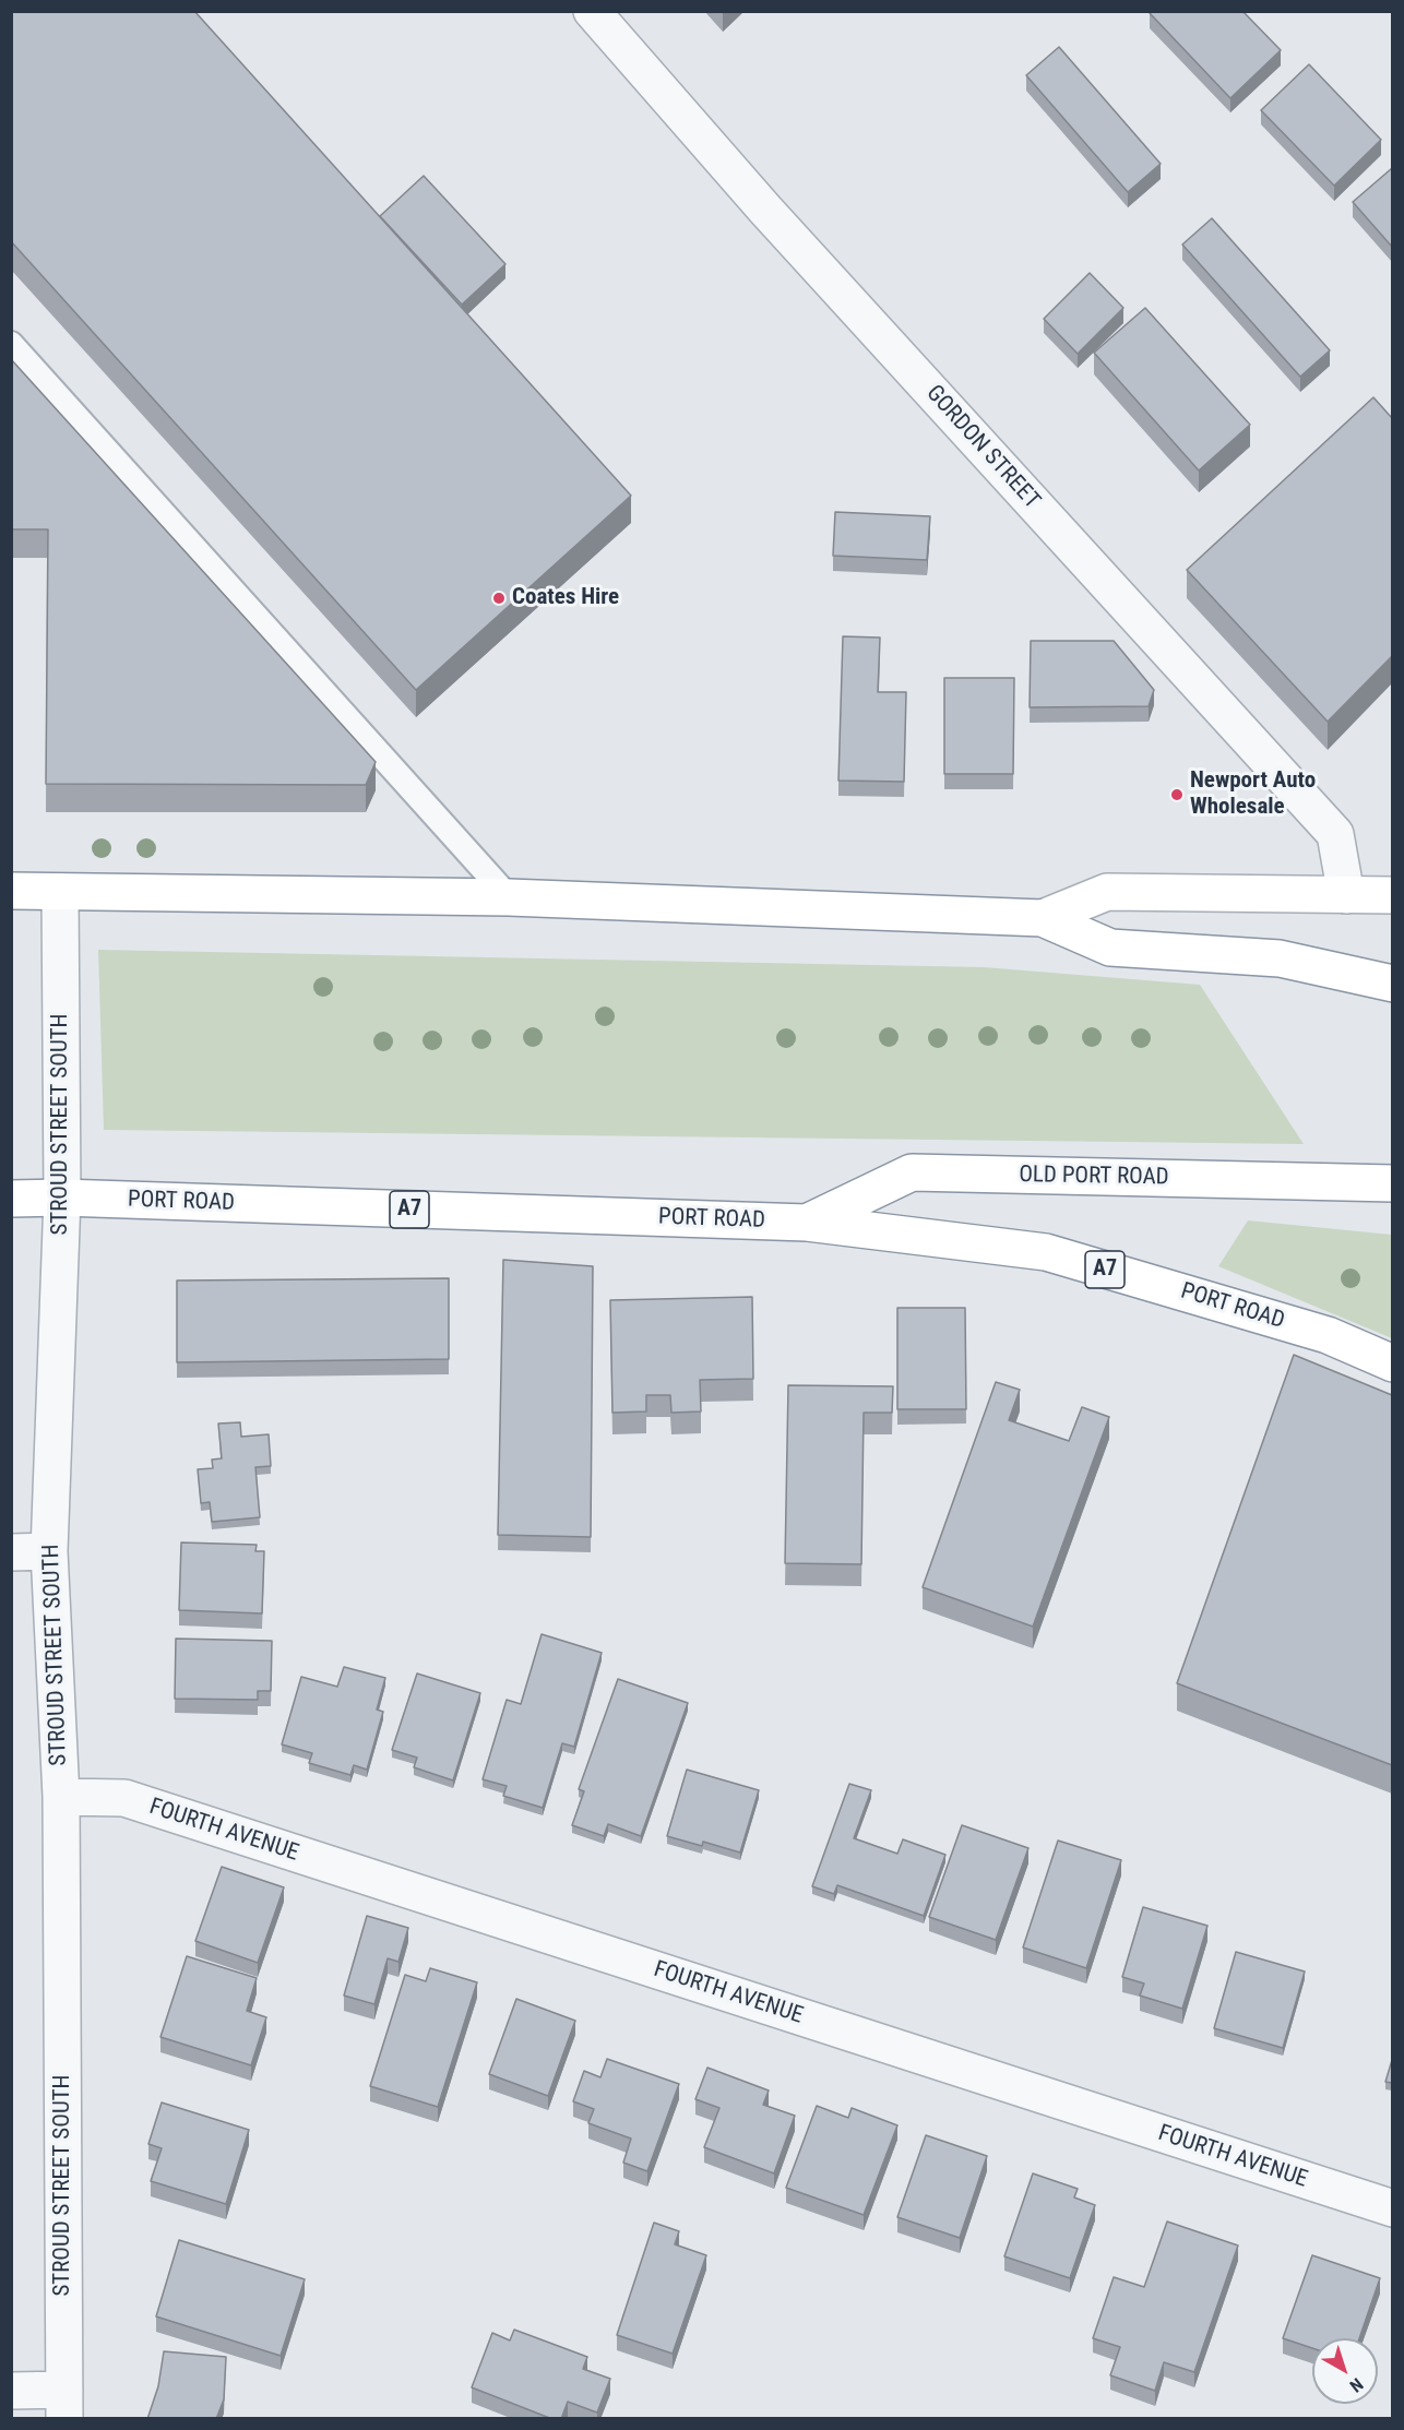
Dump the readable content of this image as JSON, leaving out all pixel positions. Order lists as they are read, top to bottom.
{
  "streets": {
    "main road": ["OLD PORT ROAD", "PORT ROAD", "A7"],
    "street": ["GORDON STREET", "STROUD STREET SOUTH", "FOURTH AVENUE"]
  },
  "crossings": [
    ["STROUD STREET SOUTH", "PORT ROAD"],
    ["STROUD STREET SOUTH", "FOURTH AVENUE"],
    ["OLD PORT ROAD", "PORT ROAD"]
  ],
  "places": ["Coates Hire", "Newport Auto Wholesale"],
  "north": "bottom right"
}
